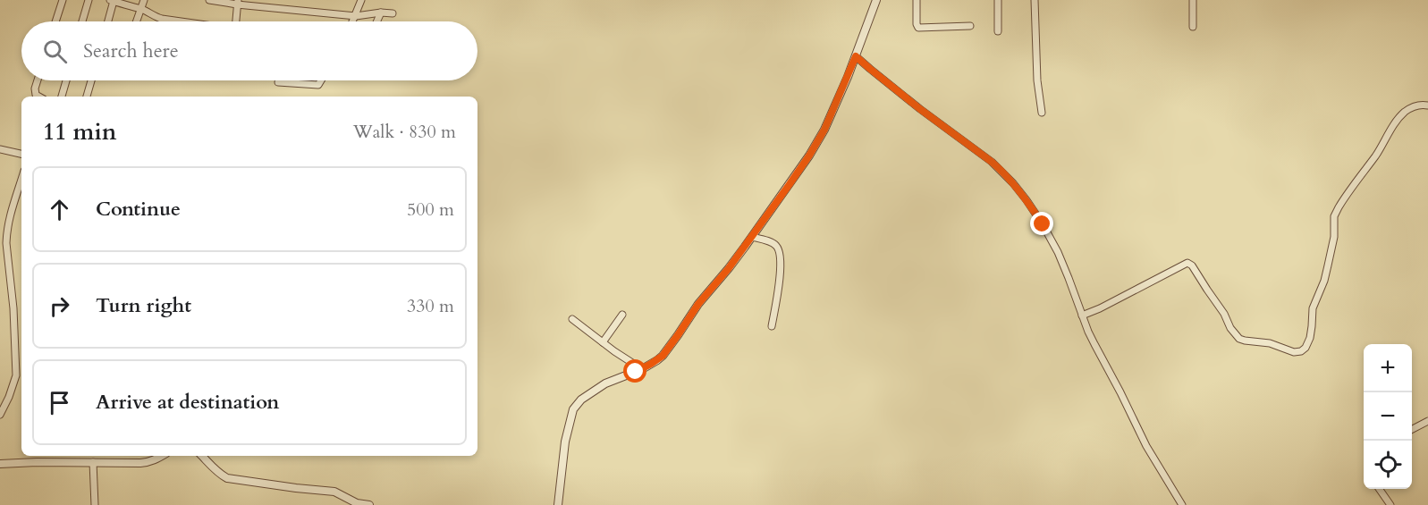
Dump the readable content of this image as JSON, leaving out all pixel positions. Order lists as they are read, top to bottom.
{
  "page": {
    "search": "Search here",
    "heading": ["11 min", "Walk · 830 m"],
    "list": [
      ["Continue", "500 m"],
      ["Turn right", "330 m"],
      "Arrive at destination"
    ],
    "map_buttons": ["+", "−"]
  }
}
